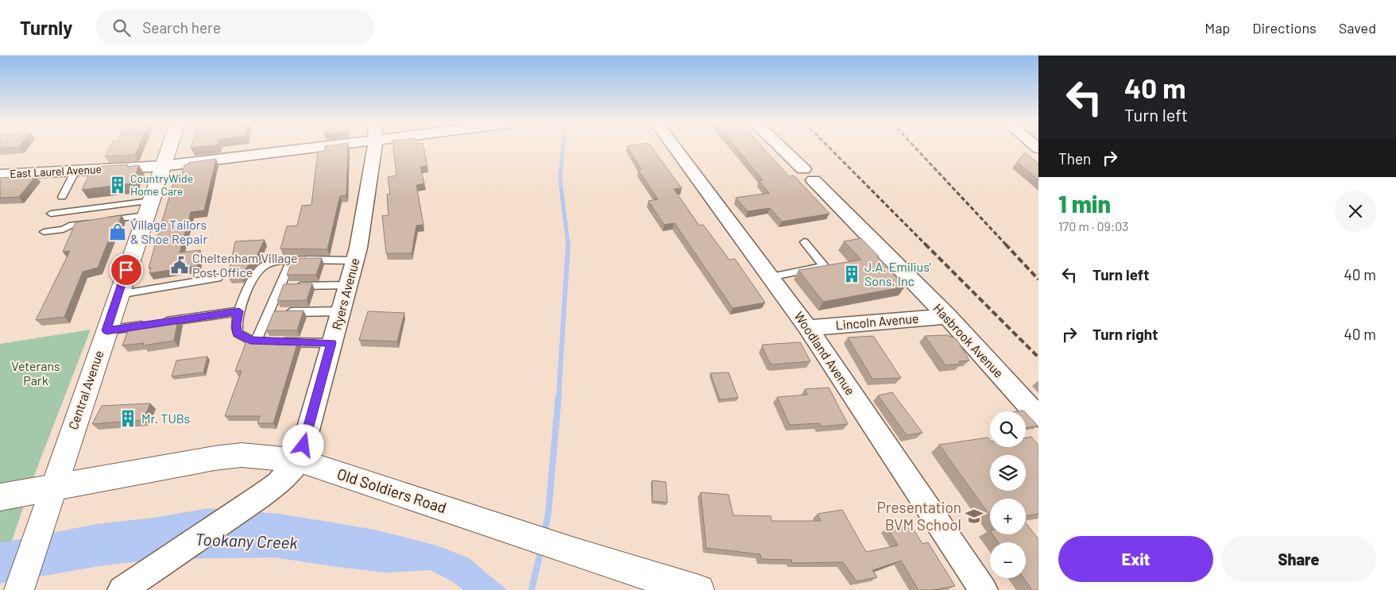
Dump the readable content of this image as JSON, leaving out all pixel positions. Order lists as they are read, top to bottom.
{
  "streets": {
    "main road": ["Central Avenue", "Old Soldiers Road"],
    "street": [
      "East Laurel Avenue",
      "Ryers Avenue",
      "Lincoln Avenue",
      "Hasbrook Avenue",
      "Woodland Avenue"
    ]
  },
  "crossings": [
    ["East Laurel Avenue", "Central Avenue"],
    ["Ryers Avenue", "Old Soldiers Road"],
    ["Lincoln Avenue", "Hasbrook Avenue"],
    ["Lincoln Avenue", "Woodland Avenue"],
    ["Central Avenue", "Old Soldiers Road"]
  ],
  "water": ["Tookany Creek"],
  "parks": ["Veterans Park"],
  "places": {
    "building": ["CountryWide Home Care", "J.A. Emilius' Sons, Inc", "Mr. TUBs"],
    "shop": ["Village Tailors & Shoe Repair"],
    "public building": ["Cheltenham Village Post Office"],
    "school or university": ["Presentation BVM School"]
  },
  "page": {
    "header": "Turnly",
    "search": "Search here",
    "nav": ["Map", "Directions", "Saved"],
    "turn": ["40 m", "Turn left"],
    "then": "Then",
    "heading": ["1 min", "170 m · 09:03"],
    "list": [
      {
        "name": "Turn left",
        "value": "40 m"
      },
      {
        "name": "Turn right",
        "value": "40 m"
      }
    ],
    "map_buttons": ["+", "−"],
    "buttons": ["Exit", "Share"]
  }
}
